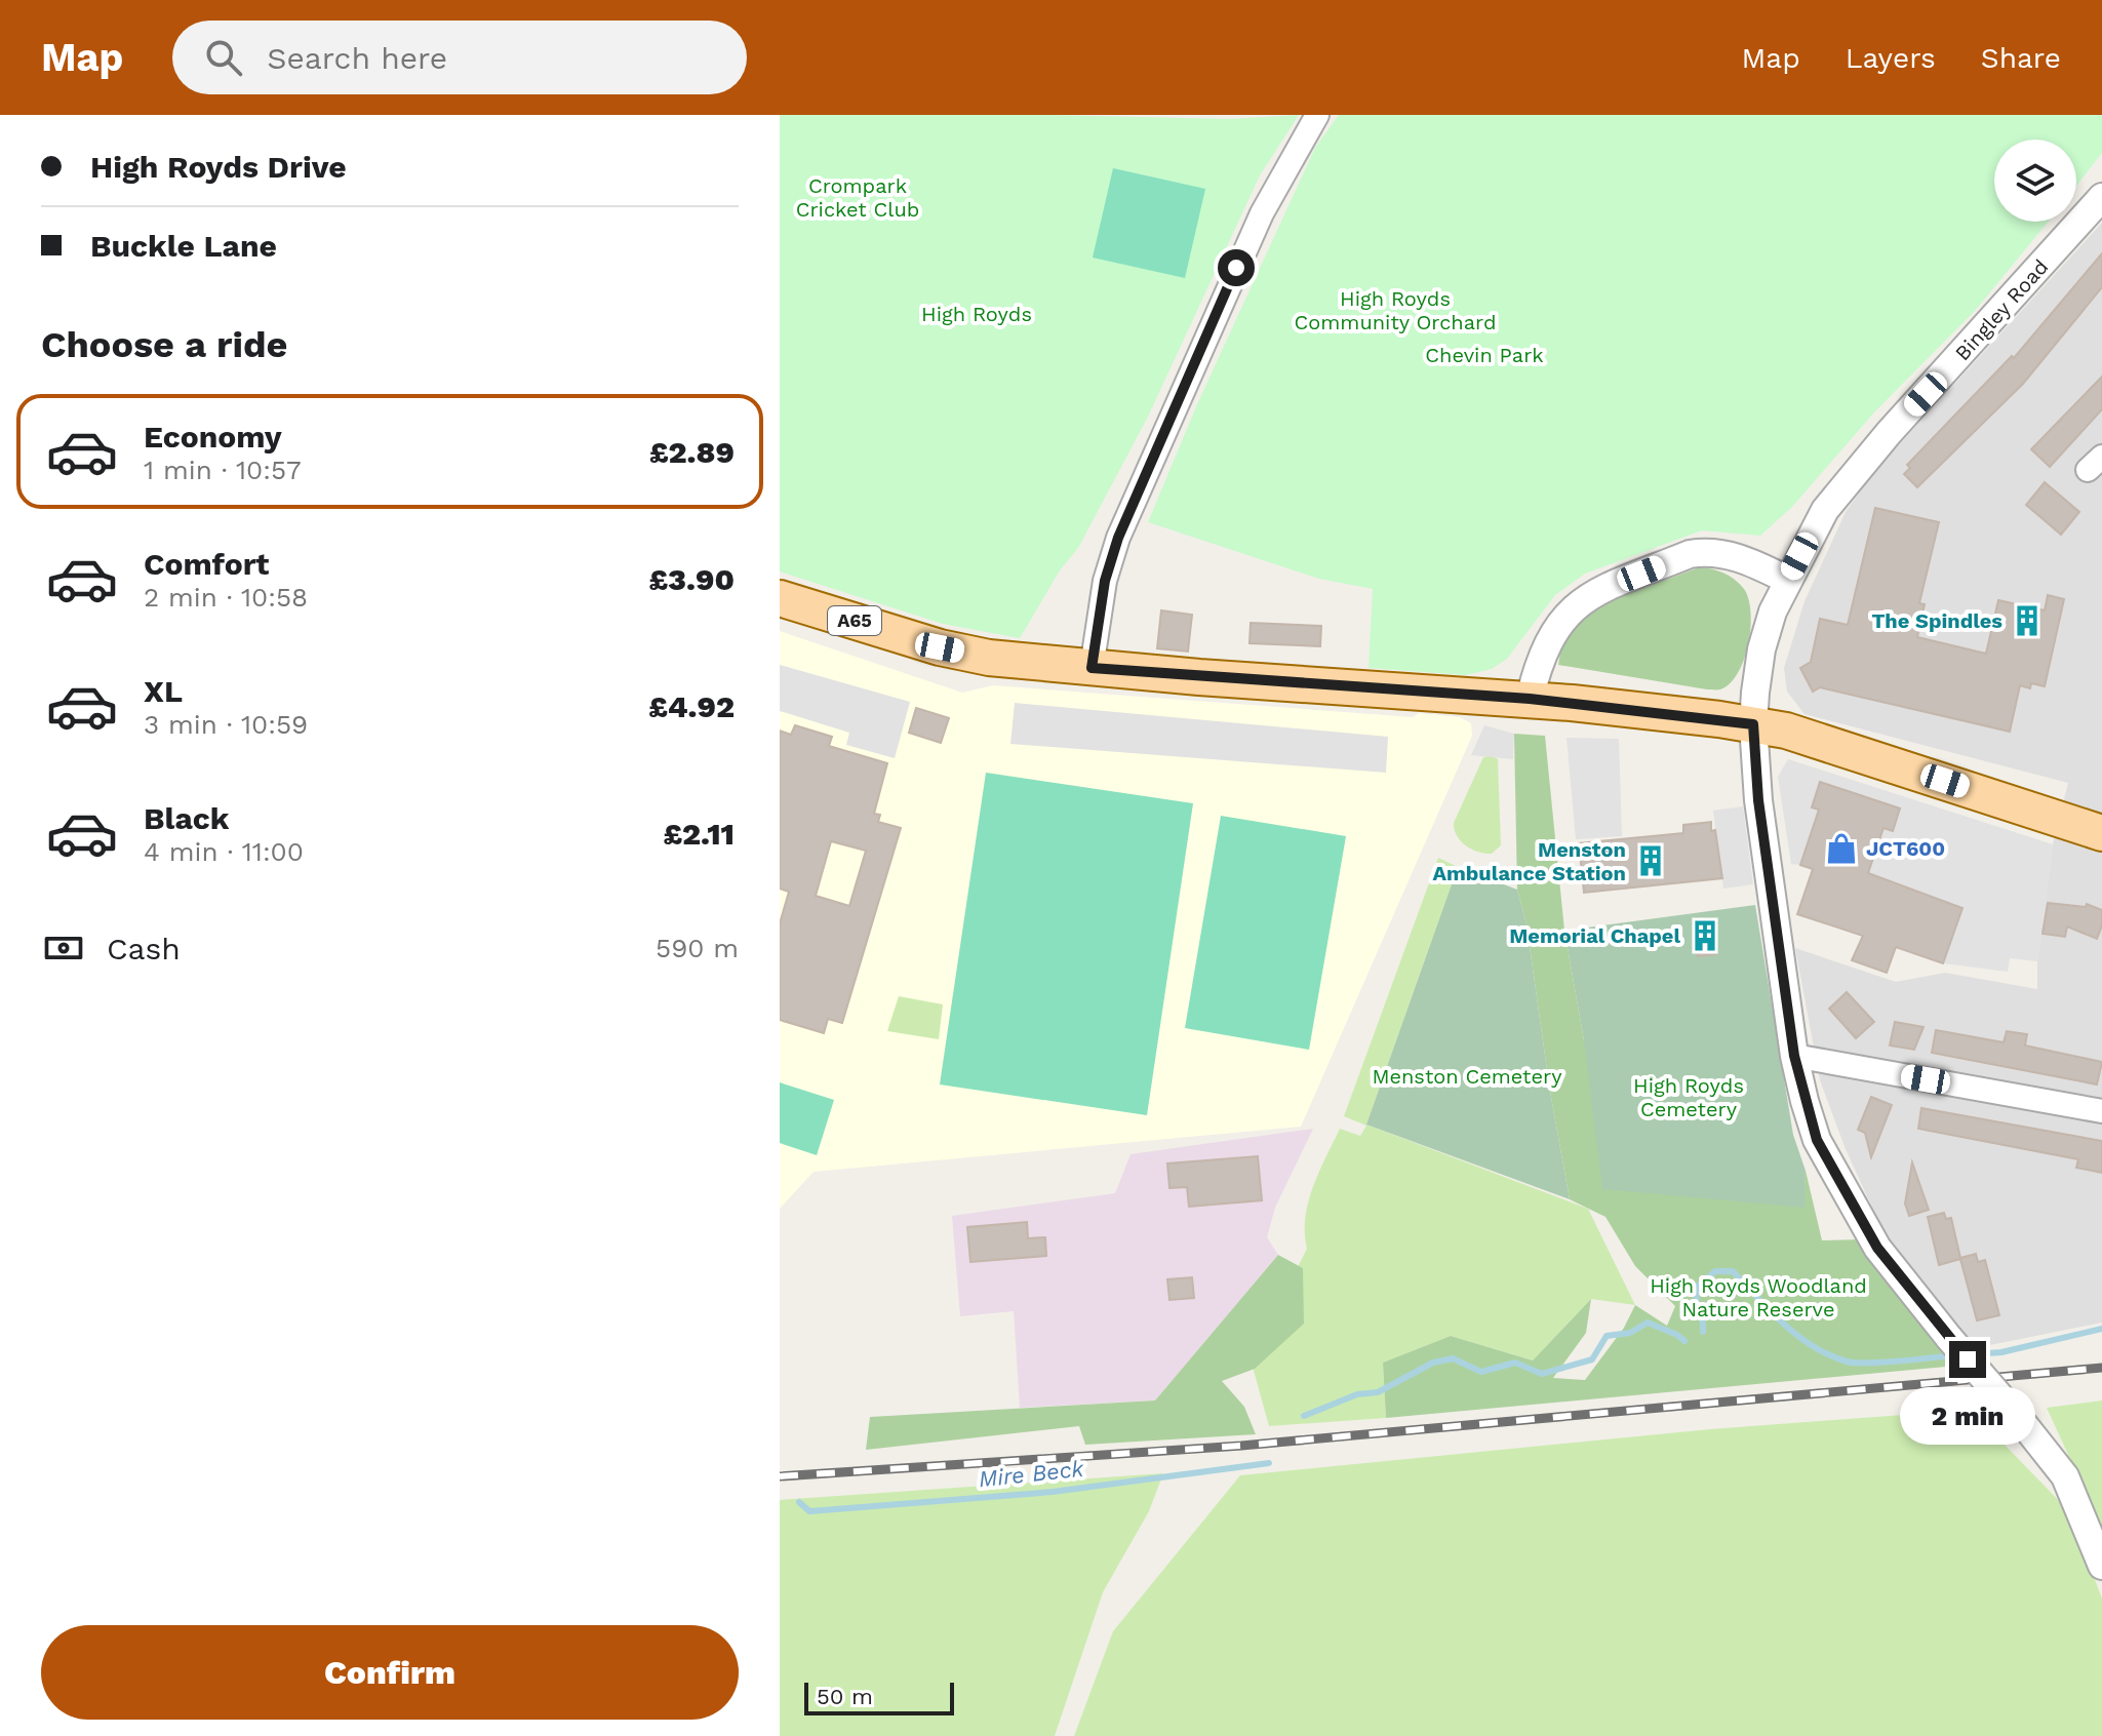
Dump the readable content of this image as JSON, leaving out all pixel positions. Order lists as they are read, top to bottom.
{
  "streets": {
    "main road": ["A65"],
    "street": ["Bingley Road"]
  },
  "crossings": [
    ["Bingley Road", "A65"]
  ],
  "water": ["Mire Beck"],
  "parks": [
    "Crompark Cricket Club",
    "High Royds Community Orchard",
    "High Royds",
    "Chevin Park",
    "Menston Cemetery",
    "High Royds Cemetery",
    "High Royds Woodland Nature Reserve"
  ],
  "places": {
    "building": ["The Spindles", "Menston Ambulance Station", "Memorial Chapel"],
    "shop": ["JCT600"]
  },
  "scale_bar": "50 m",
  "page": {
    "header": "Map",
    "search": "Search here",
    "nav": ["Map", "Layers", "Share"],
    "banner": ["High Royds Drive", "Buckle Lane"],
    "heading": "Choose a ride",
    "list": [
      {
        "name": "Economy",
        "note": "1 min · 10:57",
        "value": "£2.89"
      },
      {
        "name": "Comfort",
        "note": "2 min · 10:58",
        "value": "£3.90"
      },
      {
        "name": "XL",
        "note": "3 min · 10:59",
        "value": "£4.92"
      },
      {
        "name": "Black",
        "note": "4 min · 11:00",
        "value": "£2.11"
      }
    ],
    "pay": ["Cash", "590 m"],
    "bubble": "2 min",
    "buttons": "Confirm",
    "scale": "50 m"
  }
}
